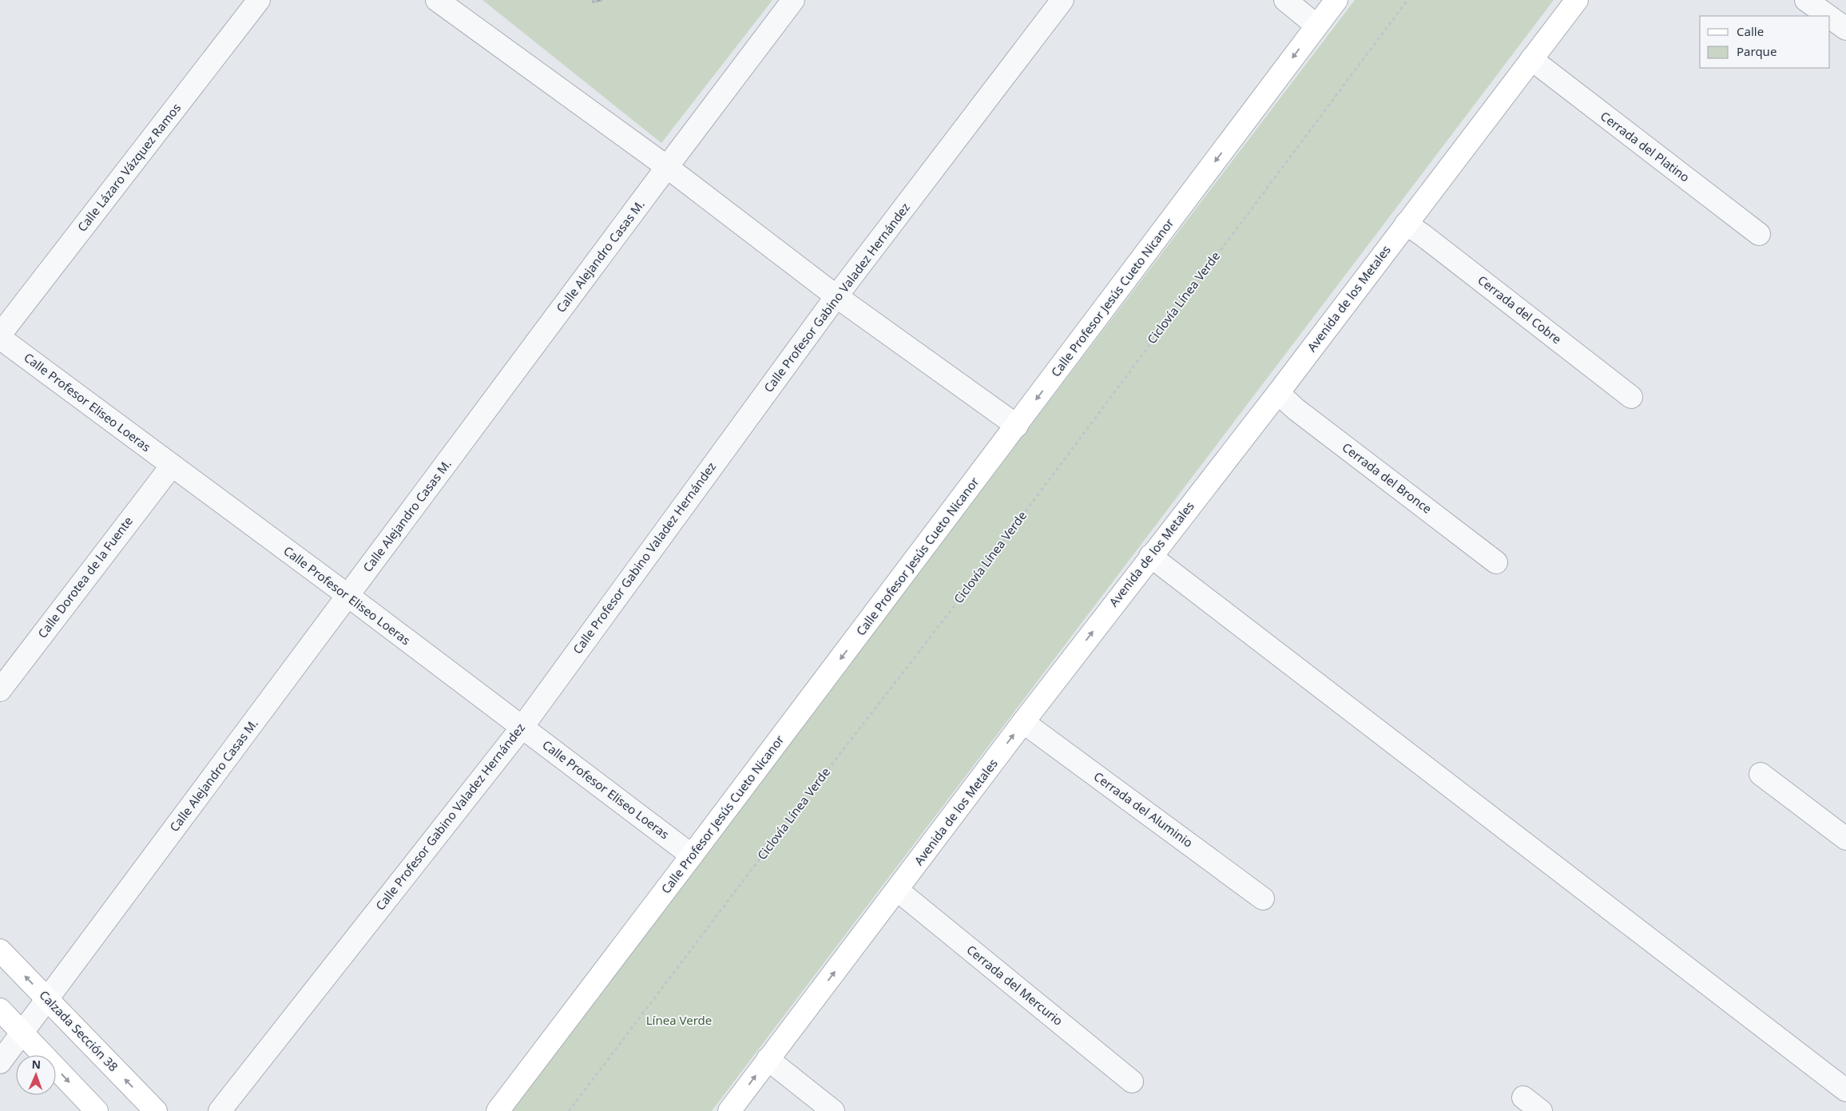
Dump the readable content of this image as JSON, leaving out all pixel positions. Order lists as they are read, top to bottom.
{
  "streets": {
    "street": [
      "Cerrada del Platino",
      "Calle Lázaro Vázquez Ramos",
      "Calle Alejandro Casas M.",
      "Calle Profesor Gabino Valadez Hernández",
      "Calle Profesor Jesús Cueto Nicanor",
      "Avenida de los Metales",
      "Cerrada del Cobre",
      "Calle Profesor Eliseo Loeras",
      "Cerrada del Bronce",
      "Calle Dorotea de la Fuente",
      "Cerrada del Aluminio",
      "Cerrada del Mercurio",
      "Calzada Sección 38"
    ],
    "path": ["Ciclovía Línea Verde"]
  },
  "crossings": [
    ["Cerrada del Platino", "Avenida de los Metales"],
    ["Calle Lázaro Vázquez Ramos", "Calle Profesor Eliseo Loeras"],
    ["Calle Alejandro Casas M.", "Calle Profesor Eliseo Loeras"],
    ["Calle Alejandro Casas M.", "Calzada Sección 38"],
    ["Calle Profesor Gabino Valadez Hernández", "Calle Profesor Eliseo Loeras"],
    ["Calle Profesor Jesús Cueto Nicanor", "Calle Profesor Eliseo Loeras"],
    ["Avenida de los Metales", "Cerrada del Cobre"],
    ["Avenida de los Metales", "Cerrada del Bronce"],
    ["Avenida de los Metales", "Cerrada del Aluminio"],
    ["Avenida de los Metales", "Cerrada del Mercurio"],
    ["Calle Profesor Eliseo Loeras", "Calle Dorotea de la Fuente"]
  ],
  "one_way": ["Calle Profesor Jesús Cueto Nicanor", "Avenida de los Metales"],
  "parks": ["Línea Verde"],
  "legend": ["Calle", "Parque"],
  "north": "top"
}
